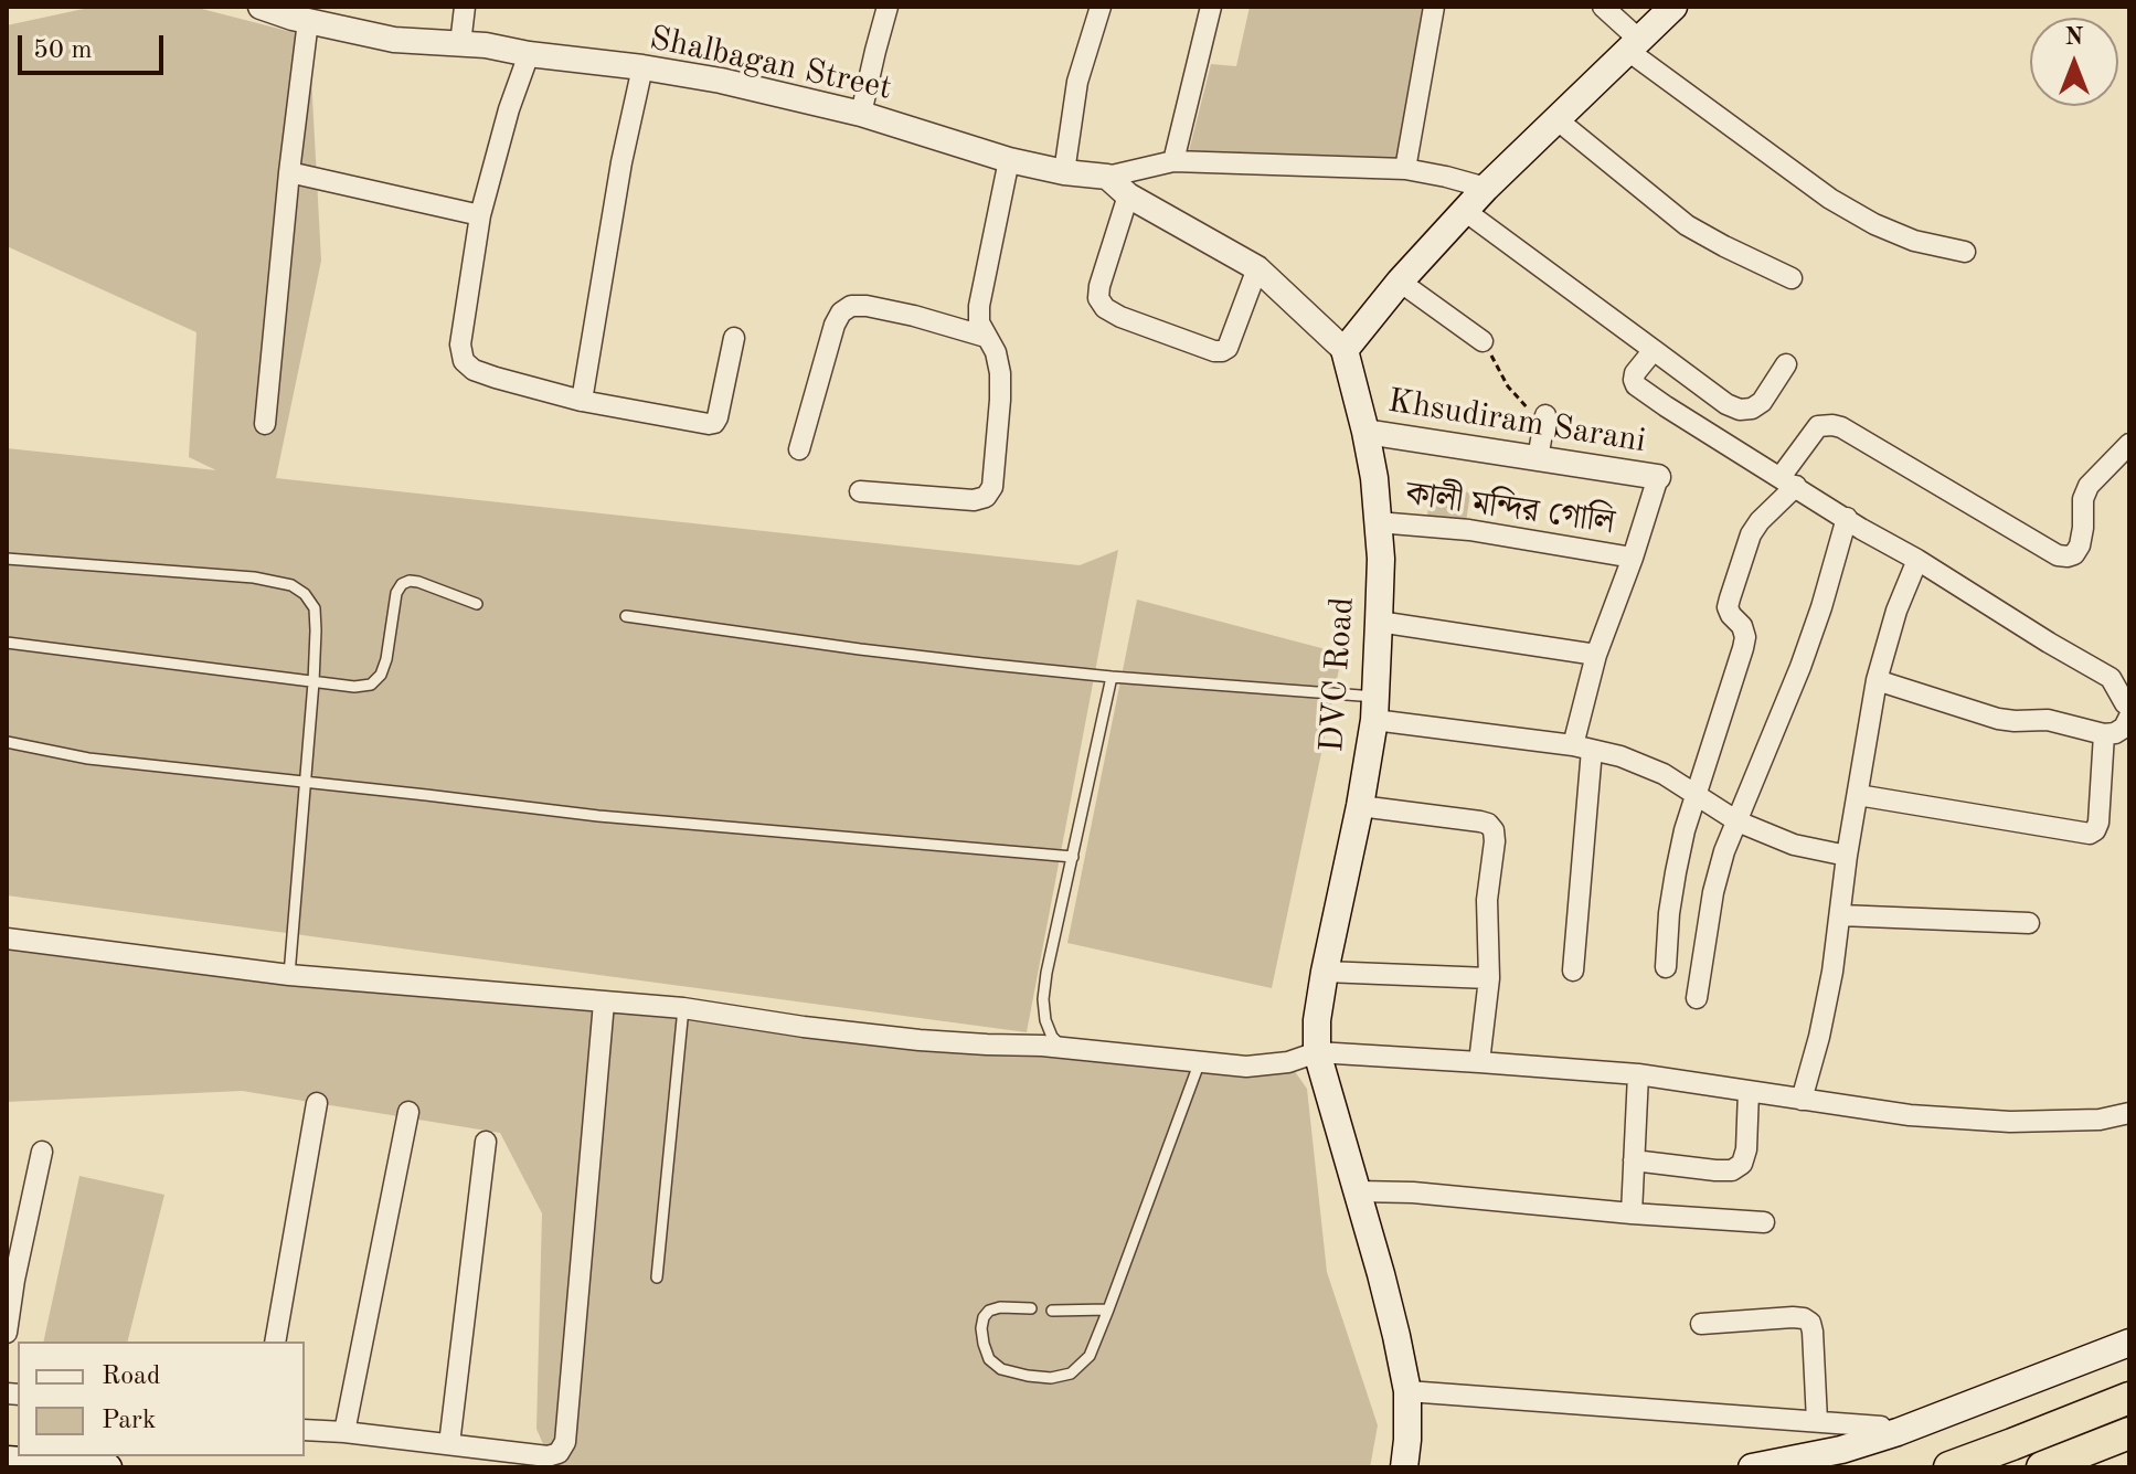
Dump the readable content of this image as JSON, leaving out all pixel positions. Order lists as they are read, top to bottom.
{
  "streets": {
    "main road": ["DVC Road"],
    "street": ["Shalbagan Street", "Khsudiram Sarani", "কালী মন্দির গোলি"]
  },
  "crossings": [
    ["Khsudiram Sarani", "DVC Road"],
    ["কালী মন্দির গোলি", "DVC Road"]
  ],
  "legend": ["Road", "Park"],
  "scale_bar": "50 m",
  "north": "top"
}
